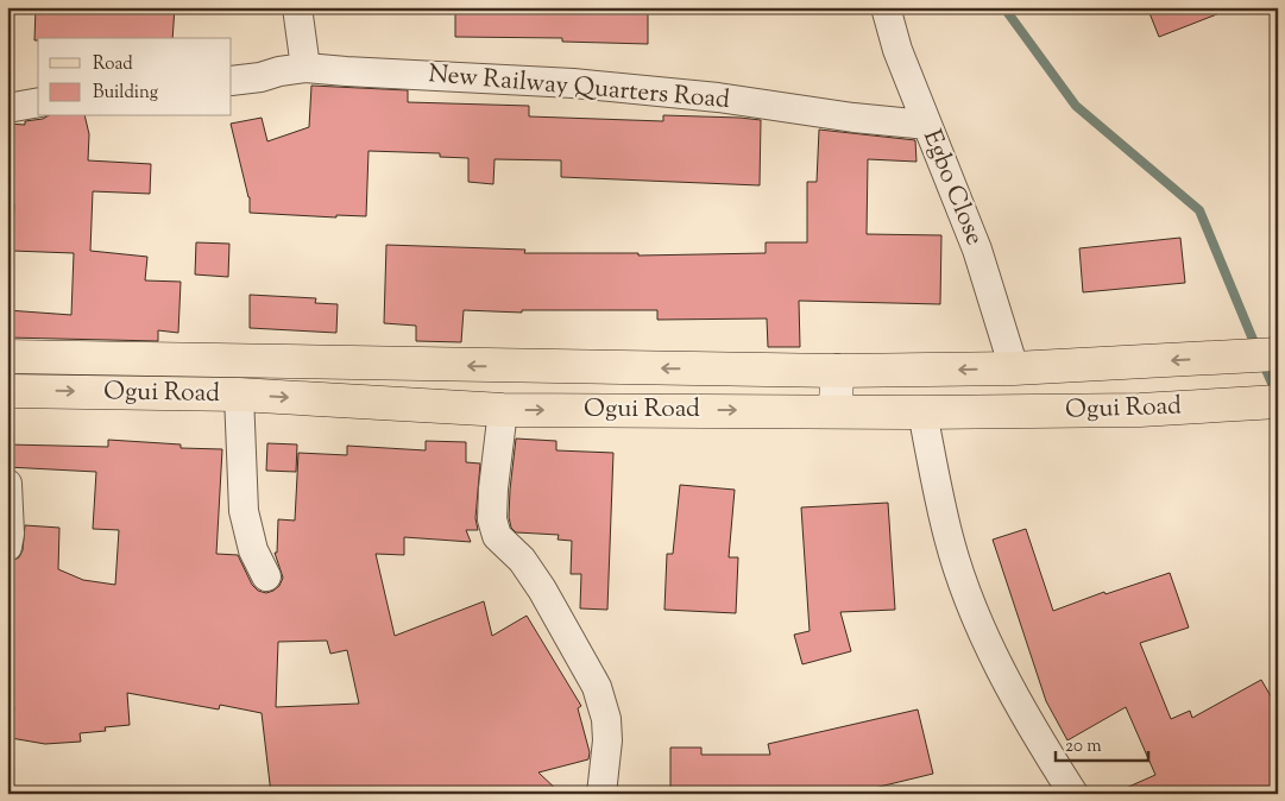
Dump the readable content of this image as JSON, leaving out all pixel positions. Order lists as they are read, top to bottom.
{
  "streets": {
    "main road": ["Ogui Road"],
    "street": ["New Railway Quarters Road", "Egbo Close"]
  },
  "crossings": [
    ["New Railway Quarters Road", "Egbo Close"],
    ["Egbo Close", "Ogui Road"]
  ],
  "legend": ["Road", "Building"],
  "scale_bar": "20 m"
}
